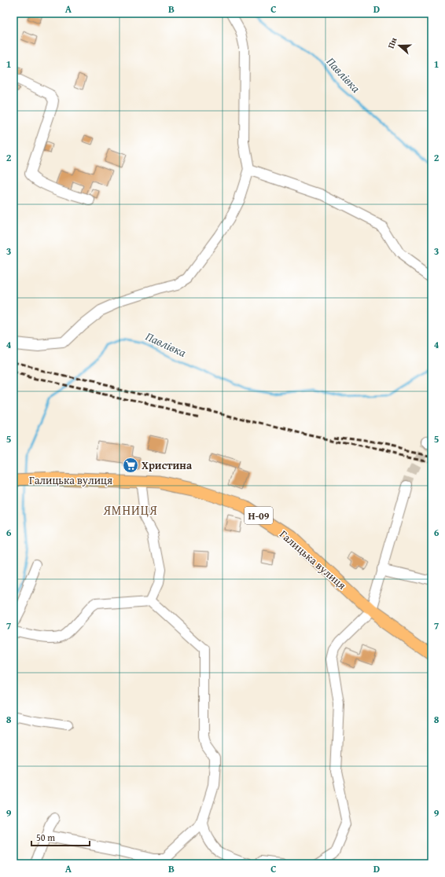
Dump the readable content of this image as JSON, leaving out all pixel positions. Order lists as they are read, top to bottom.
{
  "streets": {
    "main road": ["Галицька вулиця", "Н-09"]
  },
  "districts": ["ЯМНИЦЯ"],
  "water": ["Павлівка"],
  "places": {
    "supermarket": ["Христина"]
  },
  "scale_bar": "50 m",
  "north": "left",
  "grid": {
    "columns": [
      "A",
      "B",
      "C",
      "D"
    ],
    "rows": [
      "1",
      "2",
      "3",
      "4",
      "5",
      "6",
      "7",
      "8",
      "9"
    ]
  }
}
